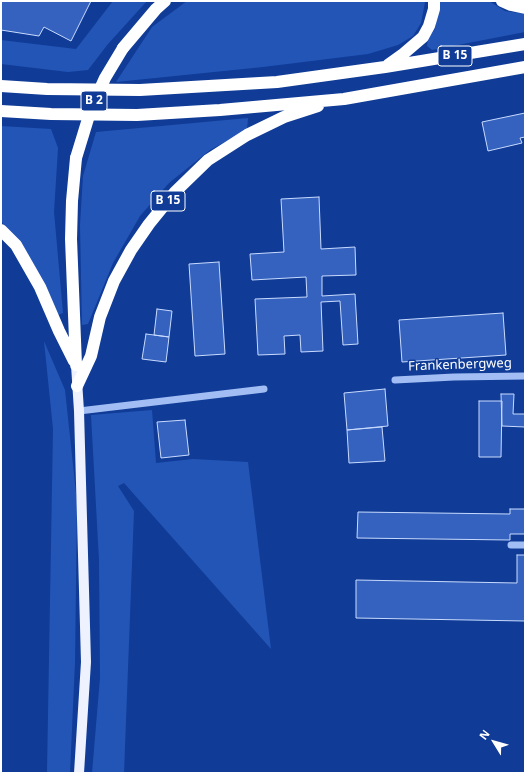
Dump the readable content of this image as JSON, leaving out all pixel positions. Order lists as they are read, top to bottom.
{
  "streets": {
    "highway": ["B 15", "B 2"],
    "street": ["Frankenbergweg"]
  },
  "north": "top left"
}
